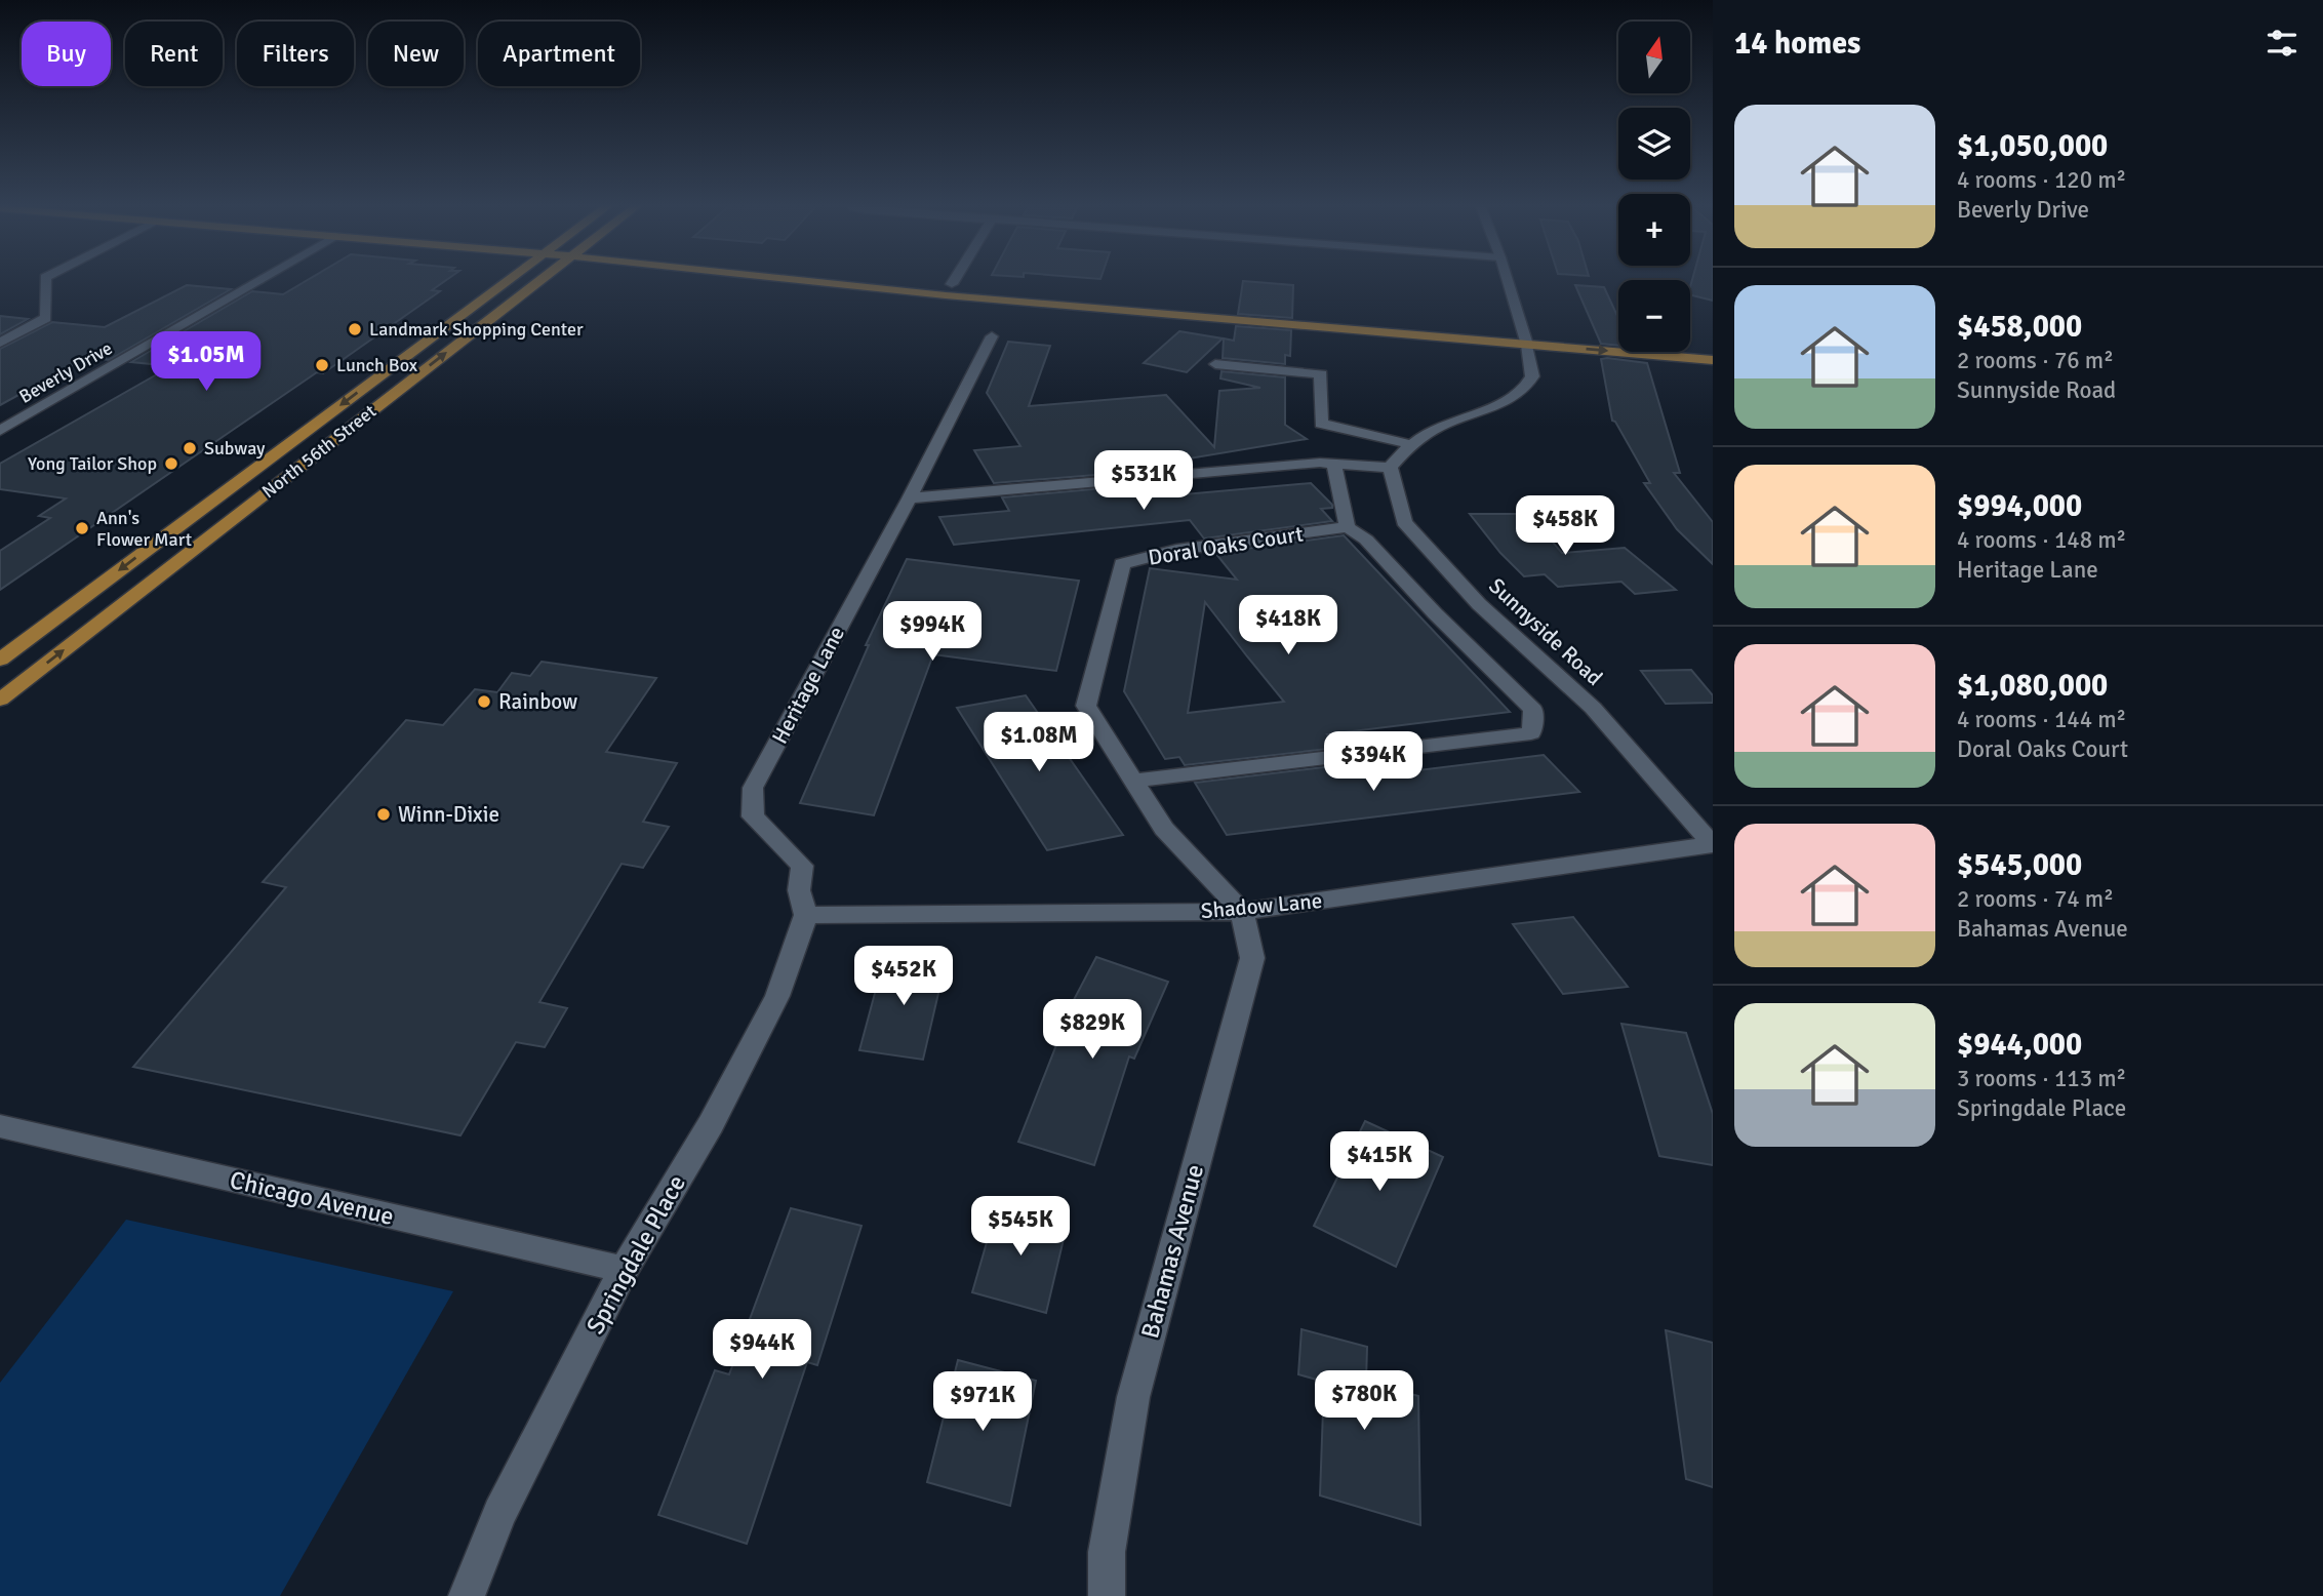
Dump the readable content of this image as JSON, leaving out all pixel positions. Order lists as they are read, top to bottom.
{
  "streets": {
    "main road": ["North 56th Street"],
    "street": [
      "Beverly Drive",
      "Doral Oaks Court",
      "Sunnyside Road",
      "Heritage Lane",
      "Shadow Lane",
      "Chicago Avenue",
      "Bahamas Avenue",
      "Springdale Place"
    ]
  },
  "crossings": [
    ["Doral Oaks Court", "Shadow Lane"],
    ["Doral Oaks Court", "Bahamas Avenue"],
    ["Sunnyside Road", "Shadow Lane"],
    ["Heritage Lane", "Shadow Lane"],
    ["Heritage Lane", "Springdale Place"],
    ["Shadow Lane", "Bahamas Avenue"],
    ["Shadow Lane", "Springdale Place"],
    ["Chicago Avenue", "Springdale Place"]
  ],
  "places": [
    "Landmark Shopping Center",
    "Lunch Box",
    "Subway",
    "Yong Tailor Shop",
    "Ann's Flower Mart",
    "Rainbow",
    "Winn-Dixie"
  ],
  "north": "top",
  "page": {
    "heading": "14 homes",
    "map_buttons": ["+", "−"],
    "chip": [
      "Buy",
      "Rent",
      "Filters",
      "New",
      "Apartment"
    ],
    "list": [
      {
        "name": "$1,050,000",
        "note": "4 rooms · 120 m² · Beverly Drive"
      },
      {
        "name": "$458,000",
        "note": "2 rooms · 76 m² · Sunnyside Road"
      },
      {
        "name": "$994,000",
        "note": "4 rooms · 148 m² · Heritage Lane"
      },
      {
        "name": "$1,080,000",
        "note": "4 rooms · 144 m² · Doral Oaks Court"
      },
      {
        "name": "$545,000",
        "note": "2 rooms · 74 m² · Bahamas Avenue"
      },
      {
        "name": "$944,000",
        "note": "3 rooms · 113 m² · Springdale Place"
      }
    ],
    "price": [
      "$1.05M",
      "$531K",
      "$458K",
      "$418K",
      "$994K",
      "$1.08M",
      "$394K",
      "$452K",
      "$829K",
      "$415K",
      "$545K",
      "$944K",
      "$780K",
      "$971K"
    ]
  }
}
